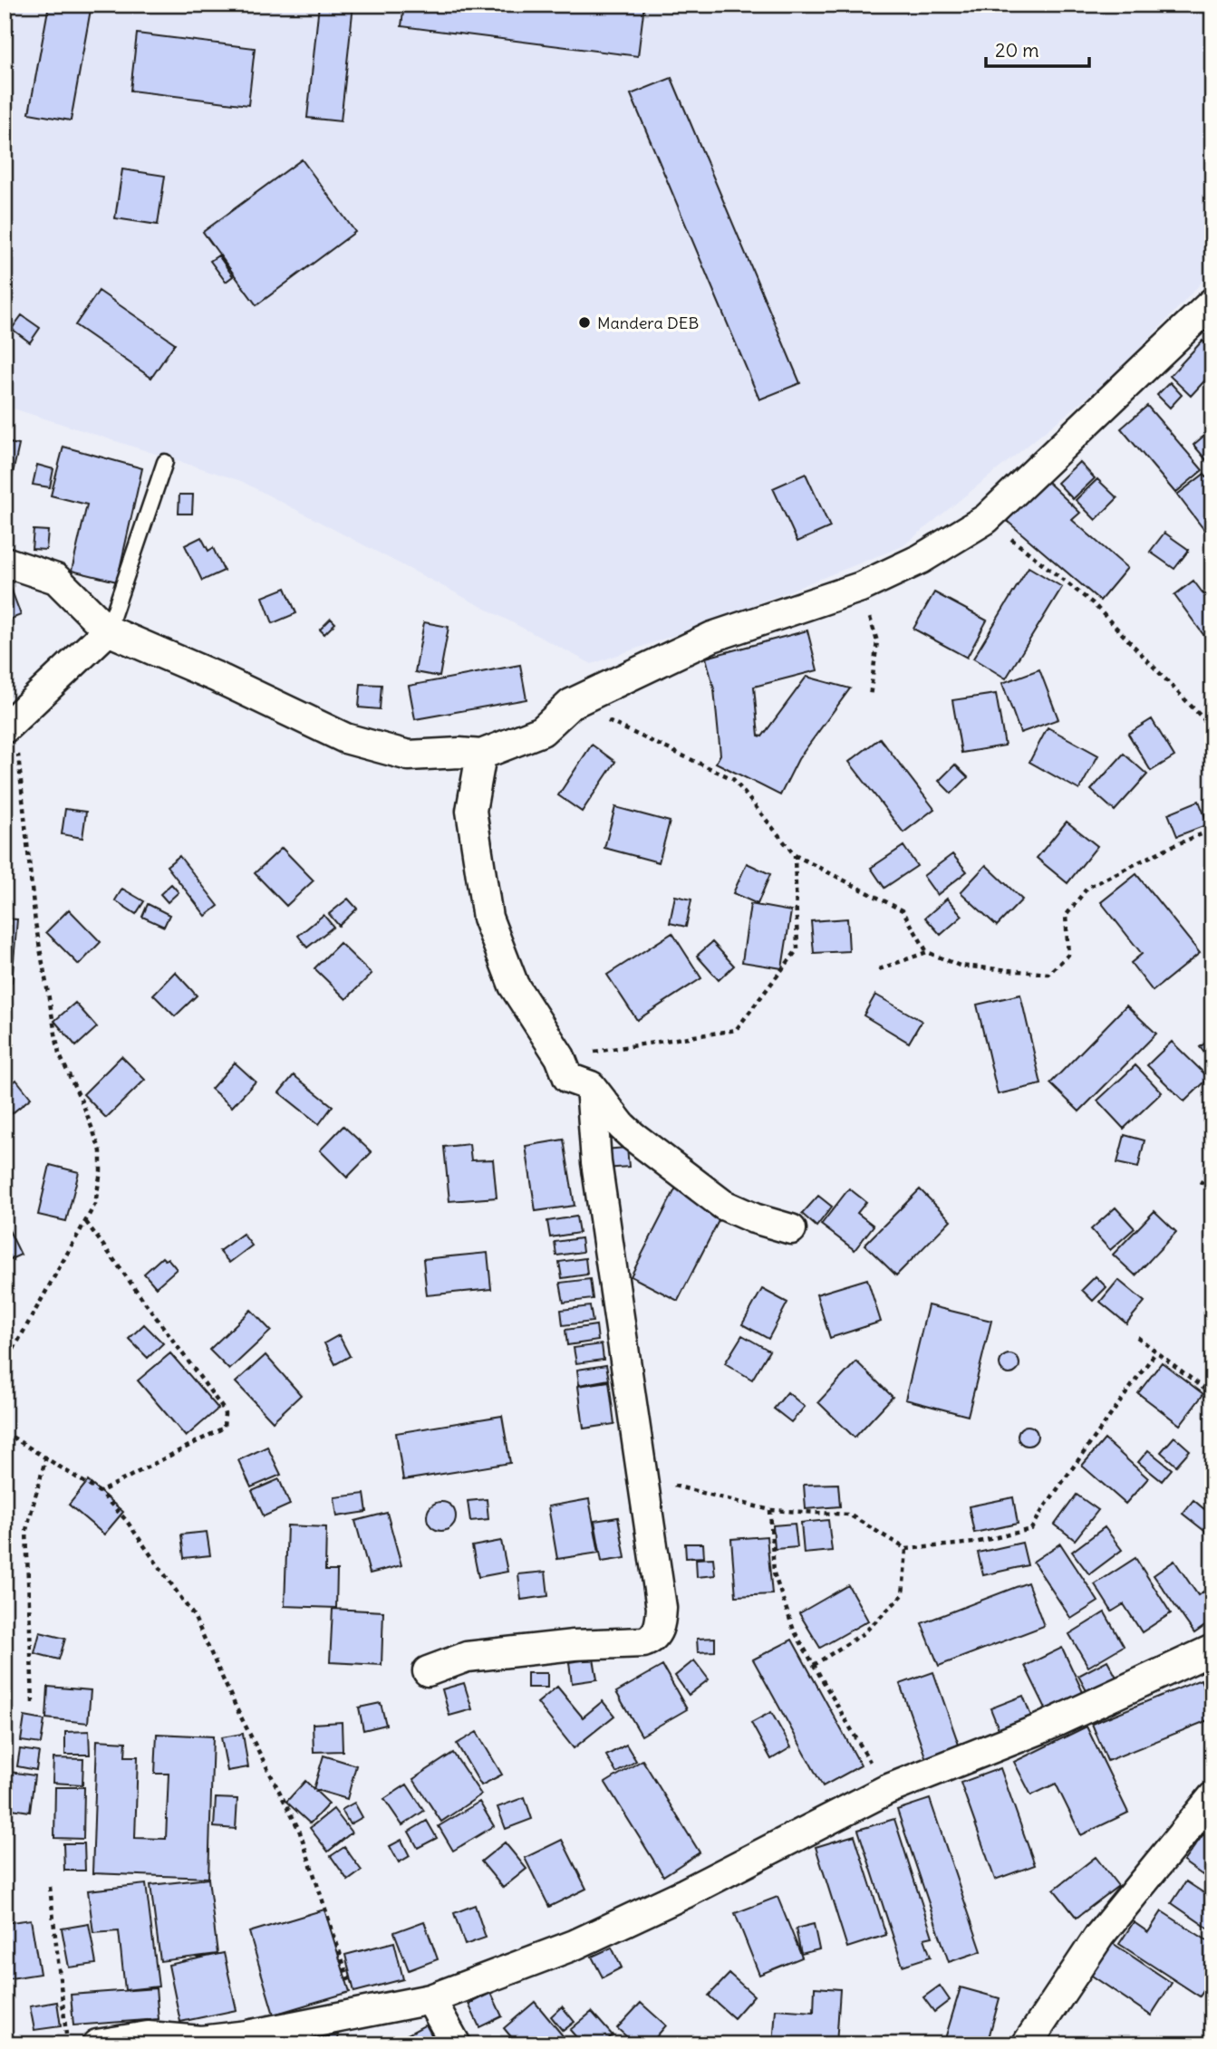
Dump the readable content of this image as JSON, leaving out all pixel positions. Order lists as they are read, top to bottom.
{
  "places": ["Mandera DEB"],
  "scale_bar": "20 m"
}
